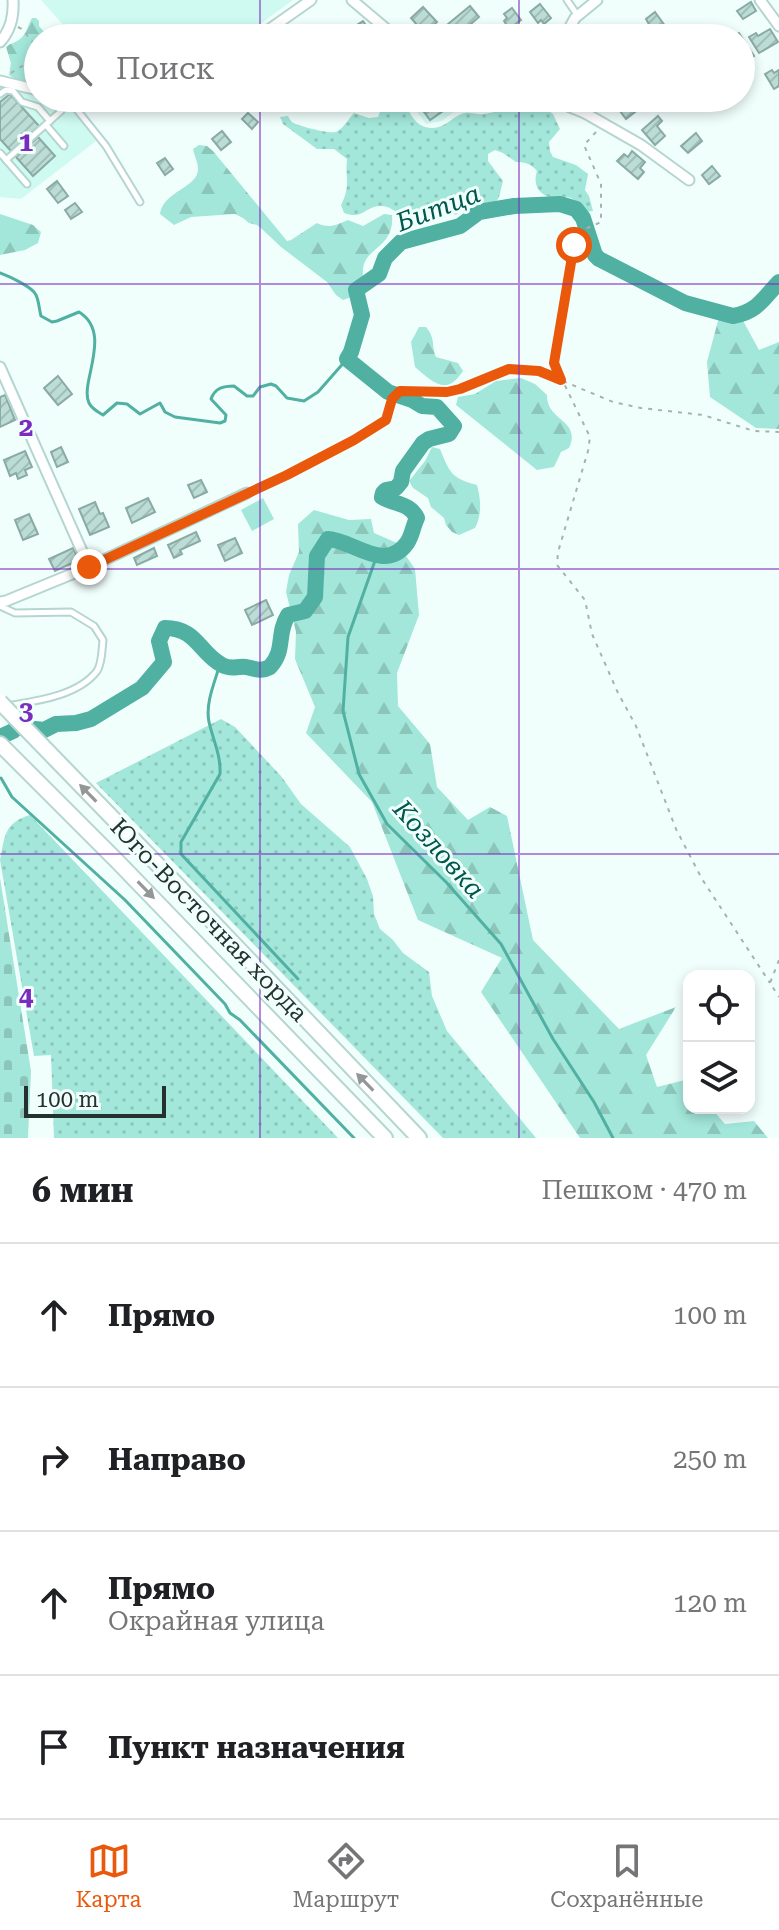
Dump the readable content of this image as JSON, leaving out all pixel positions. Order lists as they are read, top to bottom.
{
  "streets": {
    "main road": ["Юго-Восточная хорда"]
  },
  "water": ["Битца", "Козловка"],
  "scale_bar": "100 m",
  "page": {
    "search": "Поиск",
    "scale": "100 m",
    "heading": ["6 мин", "Пешком · 470 m"],
    "list": [
      ["Прямо", "100 m"],
      ["Направо", "250 m"],
      ["Прямо", "Окрайная улица", "120 m"],
      "Пункт назначения"
    ],
    "nav": ["Карта", "Маршрут", "Сохранённые"]
  },
  "grid": {
    "rows": [
      "1",
      "2",
      "3",
      "4"
    ]
  }
}
